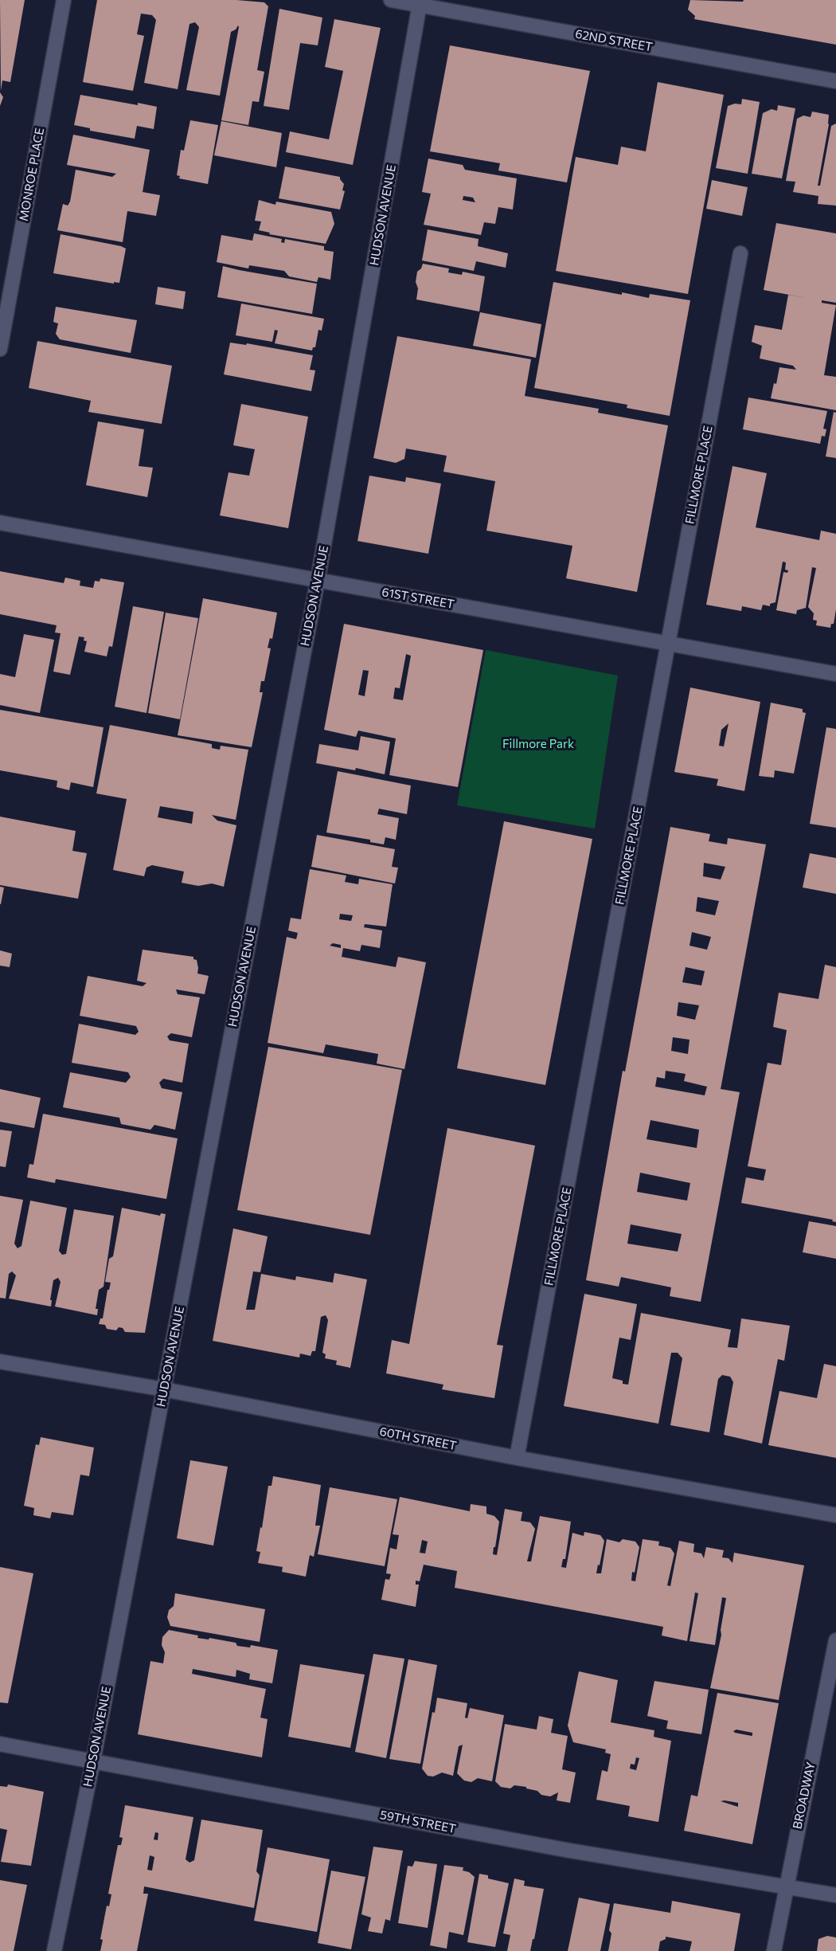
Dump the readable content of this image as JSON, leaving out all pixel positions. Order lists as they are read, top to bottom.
{
  "streets": {
    "street": [
      "62ND STREET",
      "MONROE PLACE",
      "HUDSON AVENUE",
      "FILLMORE PLACE",
      "61ST STREET",
      "60TH STREET",
      "BROADWAY",
      "59TH STREET"
    ]
  },
  "crossings": [
    ["62ND STREET", "HUDSON AVENUE"],
    ["HUDSON AVENUE", "61ST STREET"],
    ["HUDSON AVENUE", "60TH STREET"],
    ["HUDSON AVENUE", "59TH STREET"],
    ["FILLMORE PLACE", "61ST STREET"],
    ["FILLMORE PLACE", "60TH STREET"],
    ["BROADWAY", "59TH STREET"]
  ],
  "parks": ["Fillmore Park"]
}
